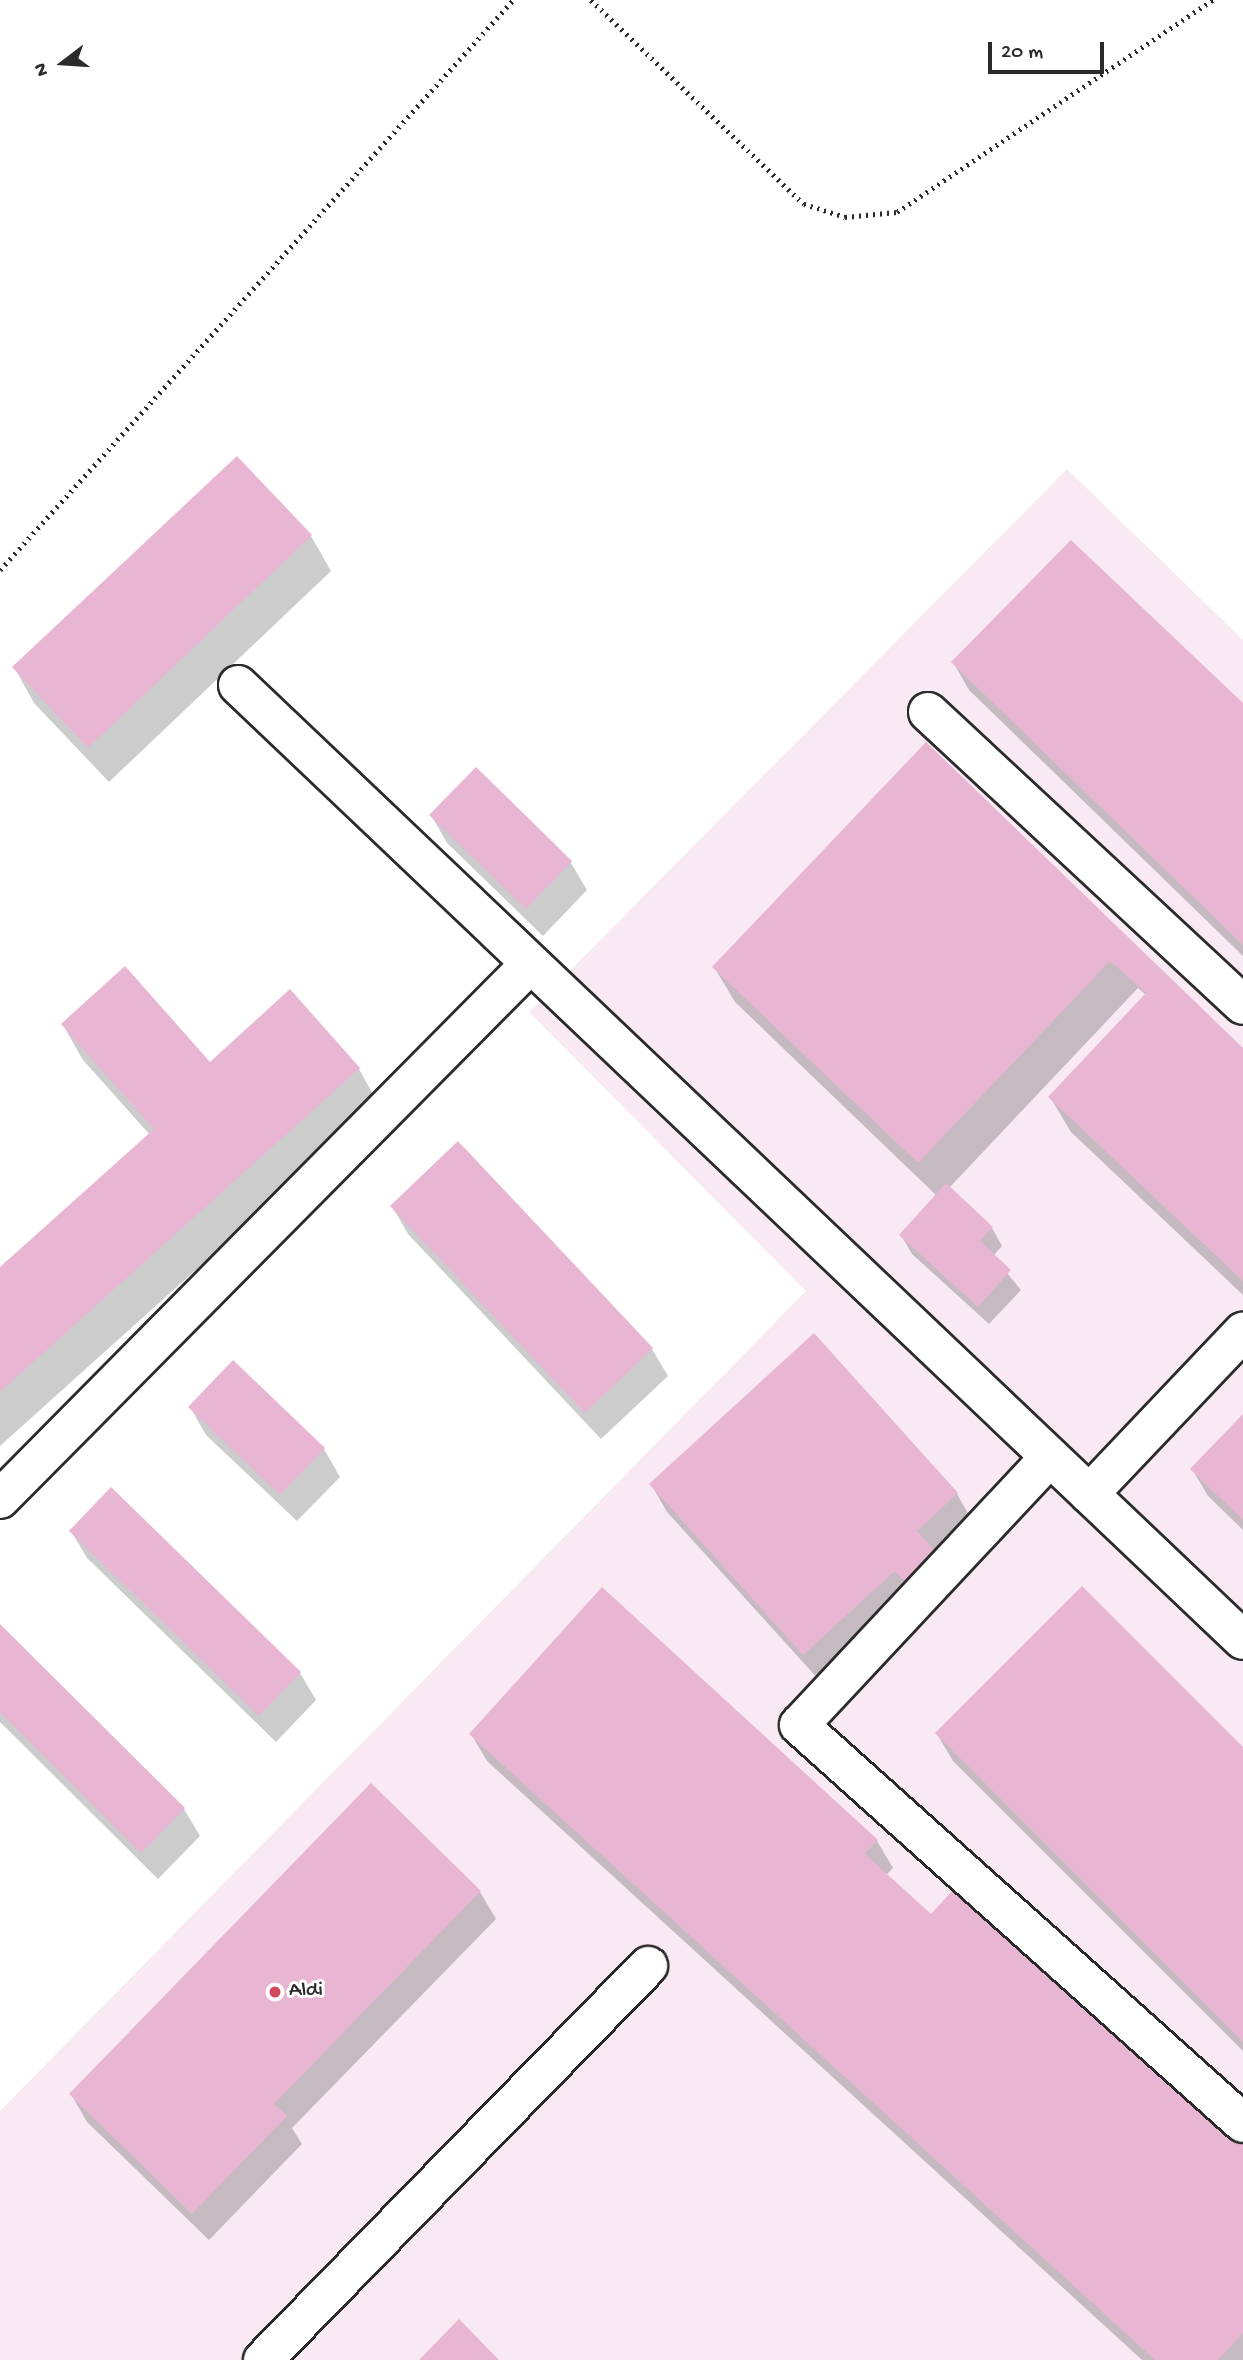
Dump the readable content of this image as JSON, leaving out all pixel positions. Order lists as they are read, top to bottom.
{
  "places": ["Aldi"],
  "scale_bar": "20 m",
  "north": "left"
}
